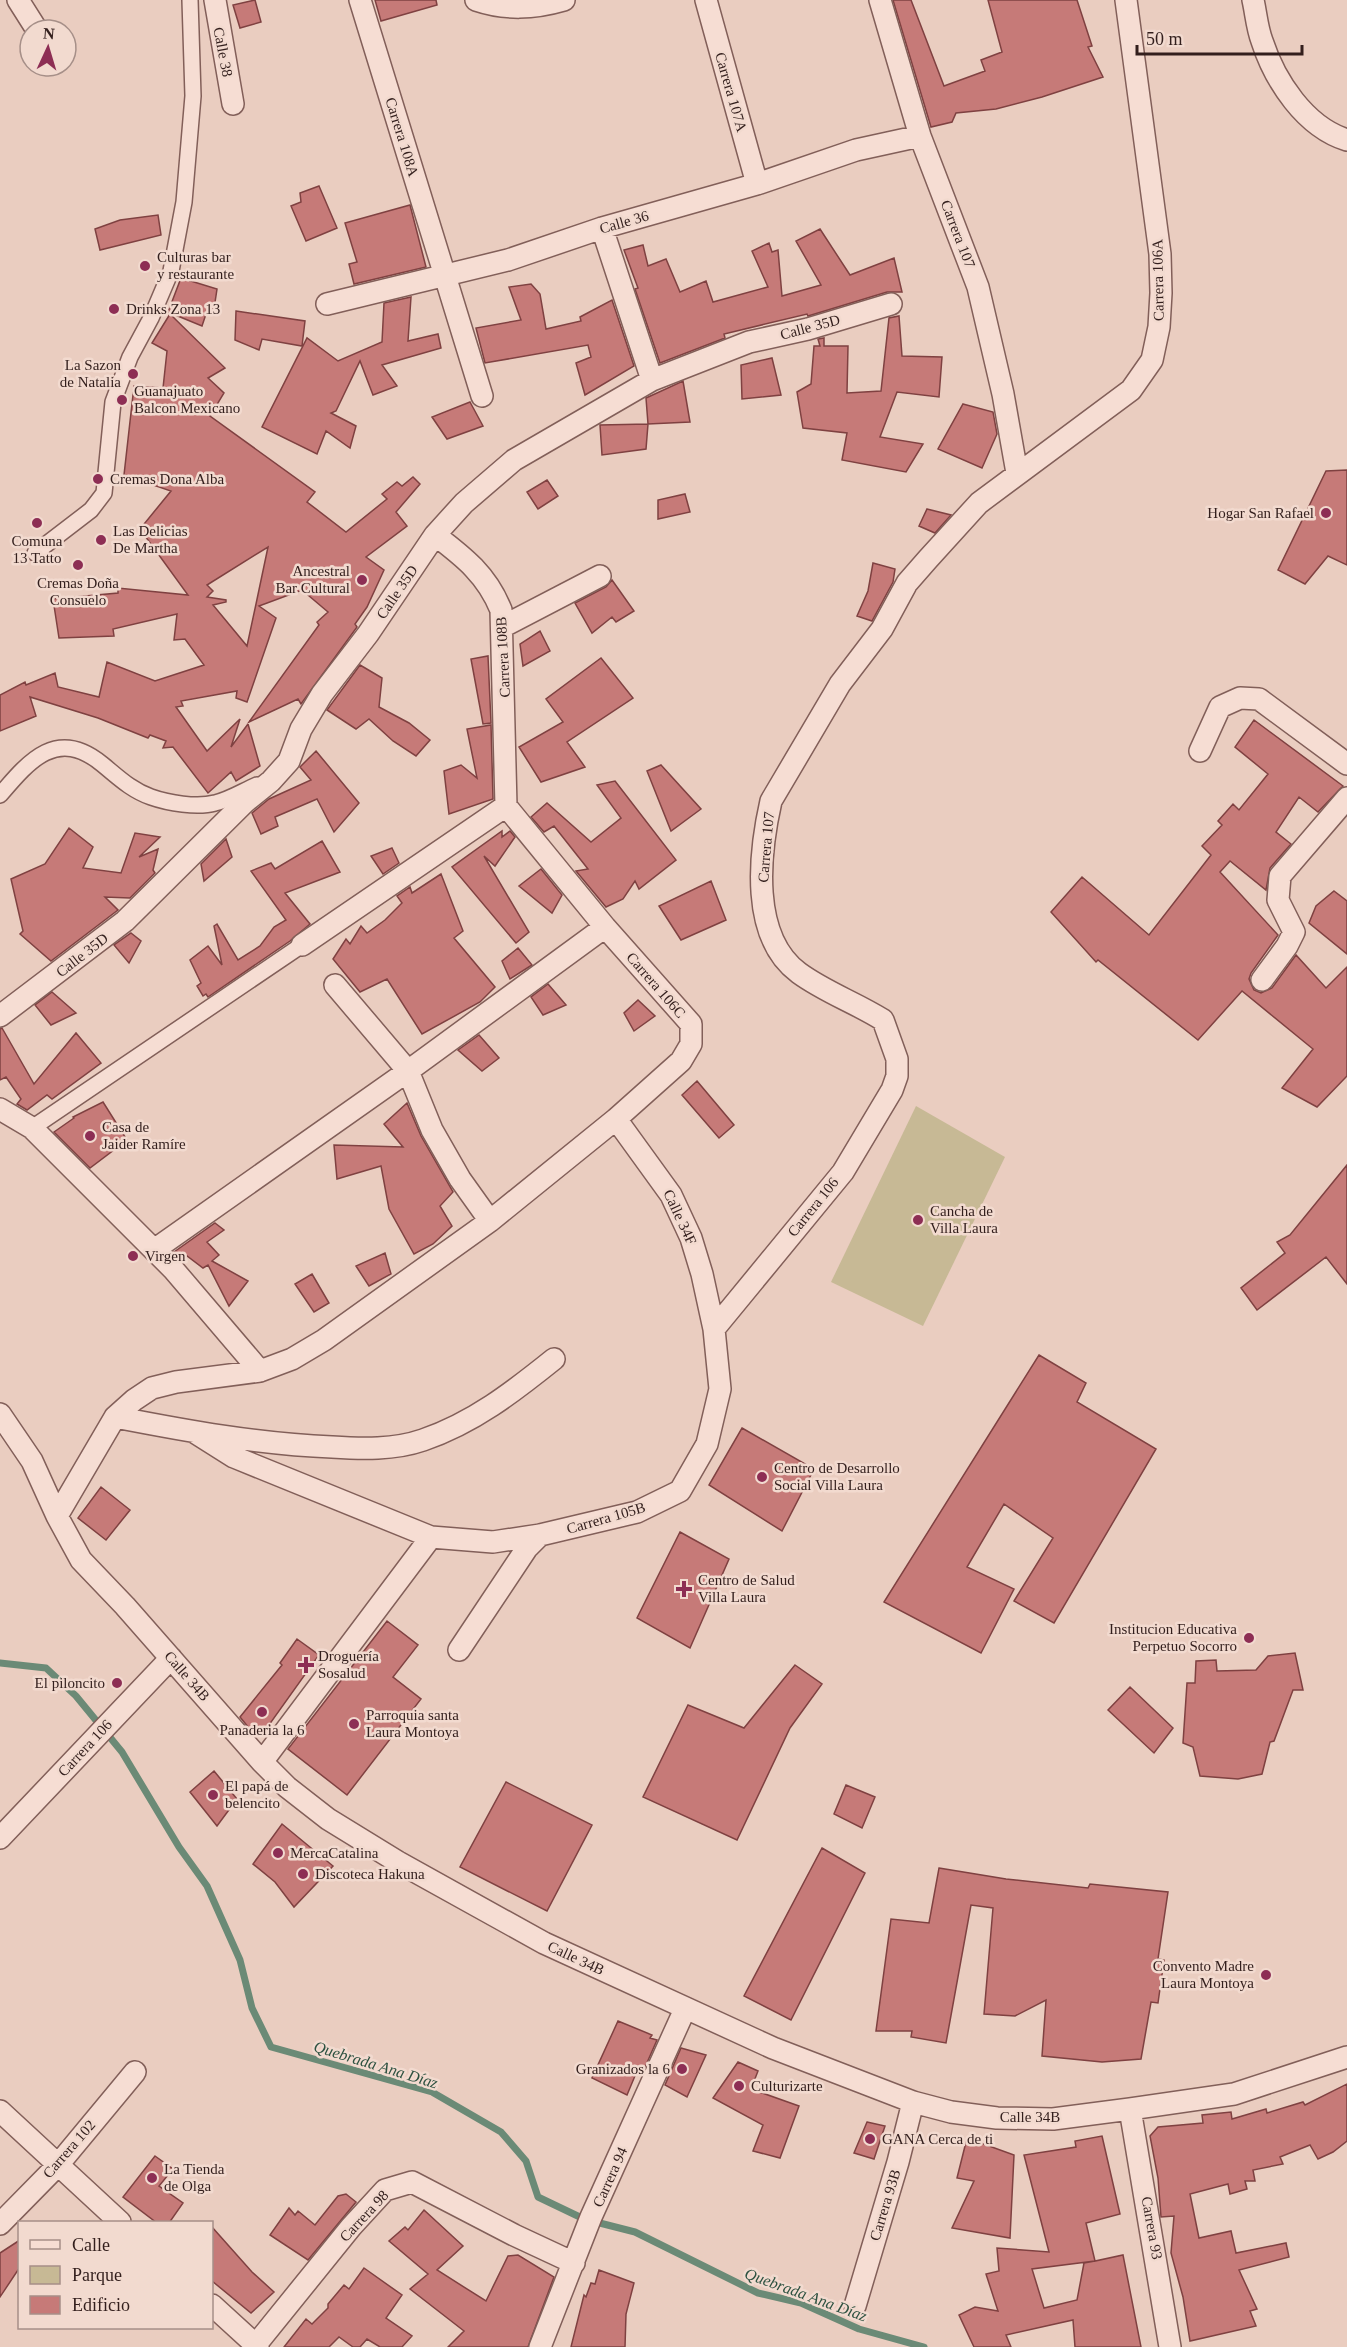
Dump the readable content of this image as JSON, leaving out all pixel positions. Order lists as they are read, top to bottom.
{
  "streets": {
    "street": [
      "Calle 38",
      "Carrera 107A",
      "Carrera 108A",
      "Calle 36",
      "Carrera 107",
      "Carrera 106A",
      "Calle 35D",
      "Carrera 108B",
      "Carrera 106C",
      "Carrera 106",
      "Calle 34F",
      "Carrera 105B",
      "Calle 34B",
      "Carrera 102",
      "Carrera 94",
      "Carrera 93B",
      "Carrera 98",
      "Carrera 93"
    ]
  },
  "crossings": [
    ["Carrera 107A", "Calle 36"],
    ["Carrera 108A", "Calle 36"],
    ["Calle 36", "Carrera 107"],
    ["Carrera 107", "Carrera 106A"],
    ["Carrera 107", "Carrera 106"],
    ["Calle 35D", "Carrera 108B"],
    ["Carrera 108B", "Carrera 106C"],
    ["Carrera 106C", "Calle 34F"],
    ["Carrera 106", "Calle 34F"],
    ["Carrera 106", "Carrera 105B"],
    ["Carrera 106", "Calle 34B"],
    ["Calle 34F", "Carrera 105B"],
    ["Calle 34B", "Carrera 94"],
    ["Calle 34B", "Carrera 93B"],
    ["Calle 34B", "Carrera 93"],
    ["Carrera 94", "Carrera 98"]
  ],
  "water": ["Quebrada Ana Díaz"],
  "places": {
    "other": [
      "Culturas bar y restaurante",
      "Drinks Zona 13",
      "La Sazon de Natalia",
      "Guanajuato Balcon Mexicano",
      "Cremas Dona Alba",
      "Hogar San Rafael",
      "Comuna 13 Tatto",
      "Las Delicias De Martha",
      "Cremas Doña Consuelo",
      "Ancestral Bar Cultural",
      "Casa de Jaider Ramíre",
      "Cancha de Villa Laura",
      "Virgen",
      "Centro de Desarrollo Social Villa Laura",
      "Institucion Educativa Perpetuo Socorro",
      "El piloncito",
      "Panaderia la 6",
      "Parroquia santa Laura Montoya",
      "El papá de belencito",
      "MercaCatalina",
      "Discoteca Hakuna",
      "Convento Madre Laura Montoya",
      "Granizados la 6",
      "Culturizarte",
      "GANA Cerca de ti",
      "La Tienda de Olga"
    ],
    "health": ["Centro de Salud Villa Laura", "Droguería Sosalud"]
  },
  "legend": ["Calle", "Parque", "Edificio"],
  "scale_bar": "50 m",
  "north": "top"
}
